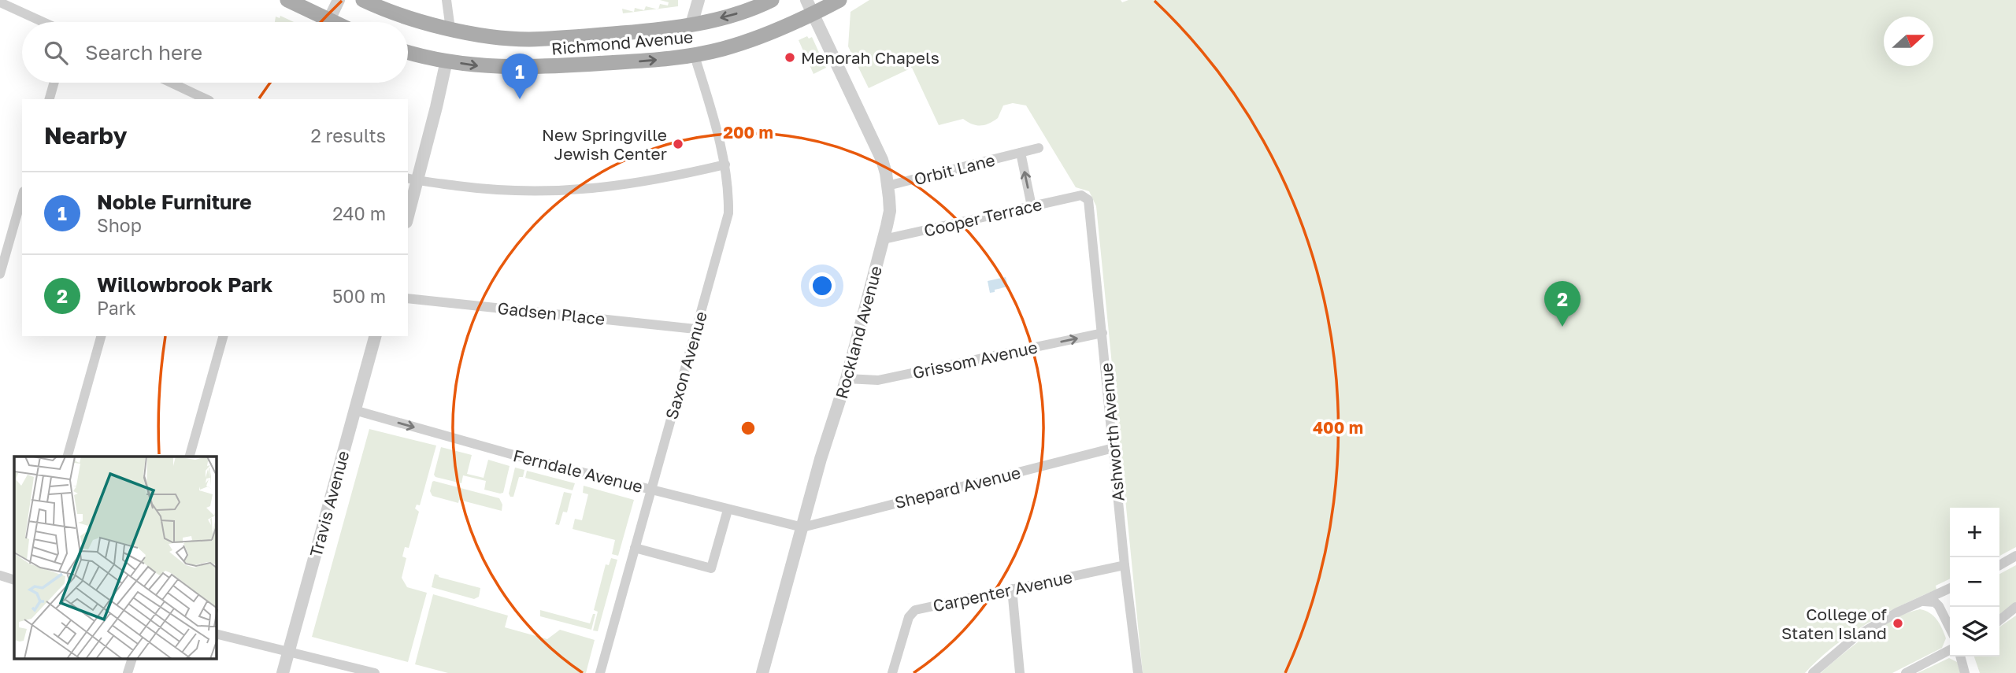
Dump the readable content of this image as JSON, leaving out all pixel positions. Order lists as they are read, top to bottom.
{
  "streets": {
    "main road": ["Richmond Avenue"],
    "street": [
      "Orbit Lane",
      "Cooper Terrace",
      "Gadsen Place",
      "Rockland Avenue",
      "Grissom Avenue",
      "Saxon Avenue",
      "Ashworth Avenue",
      "Ferndale Avenue",
      "Shepard Avenue",
      "Travis Avenue",
      "Carpenter Avenue"
    ]
  },
  "crossings": [
    ["Richmond Avenue", "Rockland Avenue"],
    ["Richmond Avenue", "Saxon Avenue"],
    ["Orbit Lane", "Rockland Avenue"],
    ["Cooper Terrace", "Rockland Avenue"],
    ["Cooper Terrace", "Ashworth Avenue"],
    ["Gadsen Place", "Saxon Avenue"],
    ["Rockland Avenue", "Grissom Avenue"],
    ["Rockland Avenue", "Ferndale Avenue"],
    ["Rockland Avenue", "Shepard Avenue"],
    ["Grissom Avenue", "Ashworth Avenue"],
    ["Saxon Avenue", "Ferndale Avenue"],
    ["Ashworth Avenue", "Shepard Avenue"],
    ["Ashworth Avenue", "Carpenter Avenue"],
    ["Ferndale Avenue", "Shepard Avenue"],
    ["Ferndale Avenue", "Travis Avenue"]
  ],
  "one_way": ["Grissom Avenue", "Ferndale Avenue"],
  "places": ["Menorah Chapels", "New Springville Jewish Center", "College of Staten Island"],
  "north": "right",
  "page": {
    "search": "Search here",
    "pins": ["1", "2"],
    "heading": ["Nearby", "2 results"],
    "list": [
      {
        "mark": "1",
        "name": "Noble Furniture",
        "note": "Shop",
        "value": "240 m"
      },
      {
        "mark": "2",
        "name": "Willowbrook Park",
        "note": "Park",
        "value": "500 m"
      }
    ],
    "map_buttons": ["+", "−"]
  },
  "rings": ["200 m", "400 m"]
}
